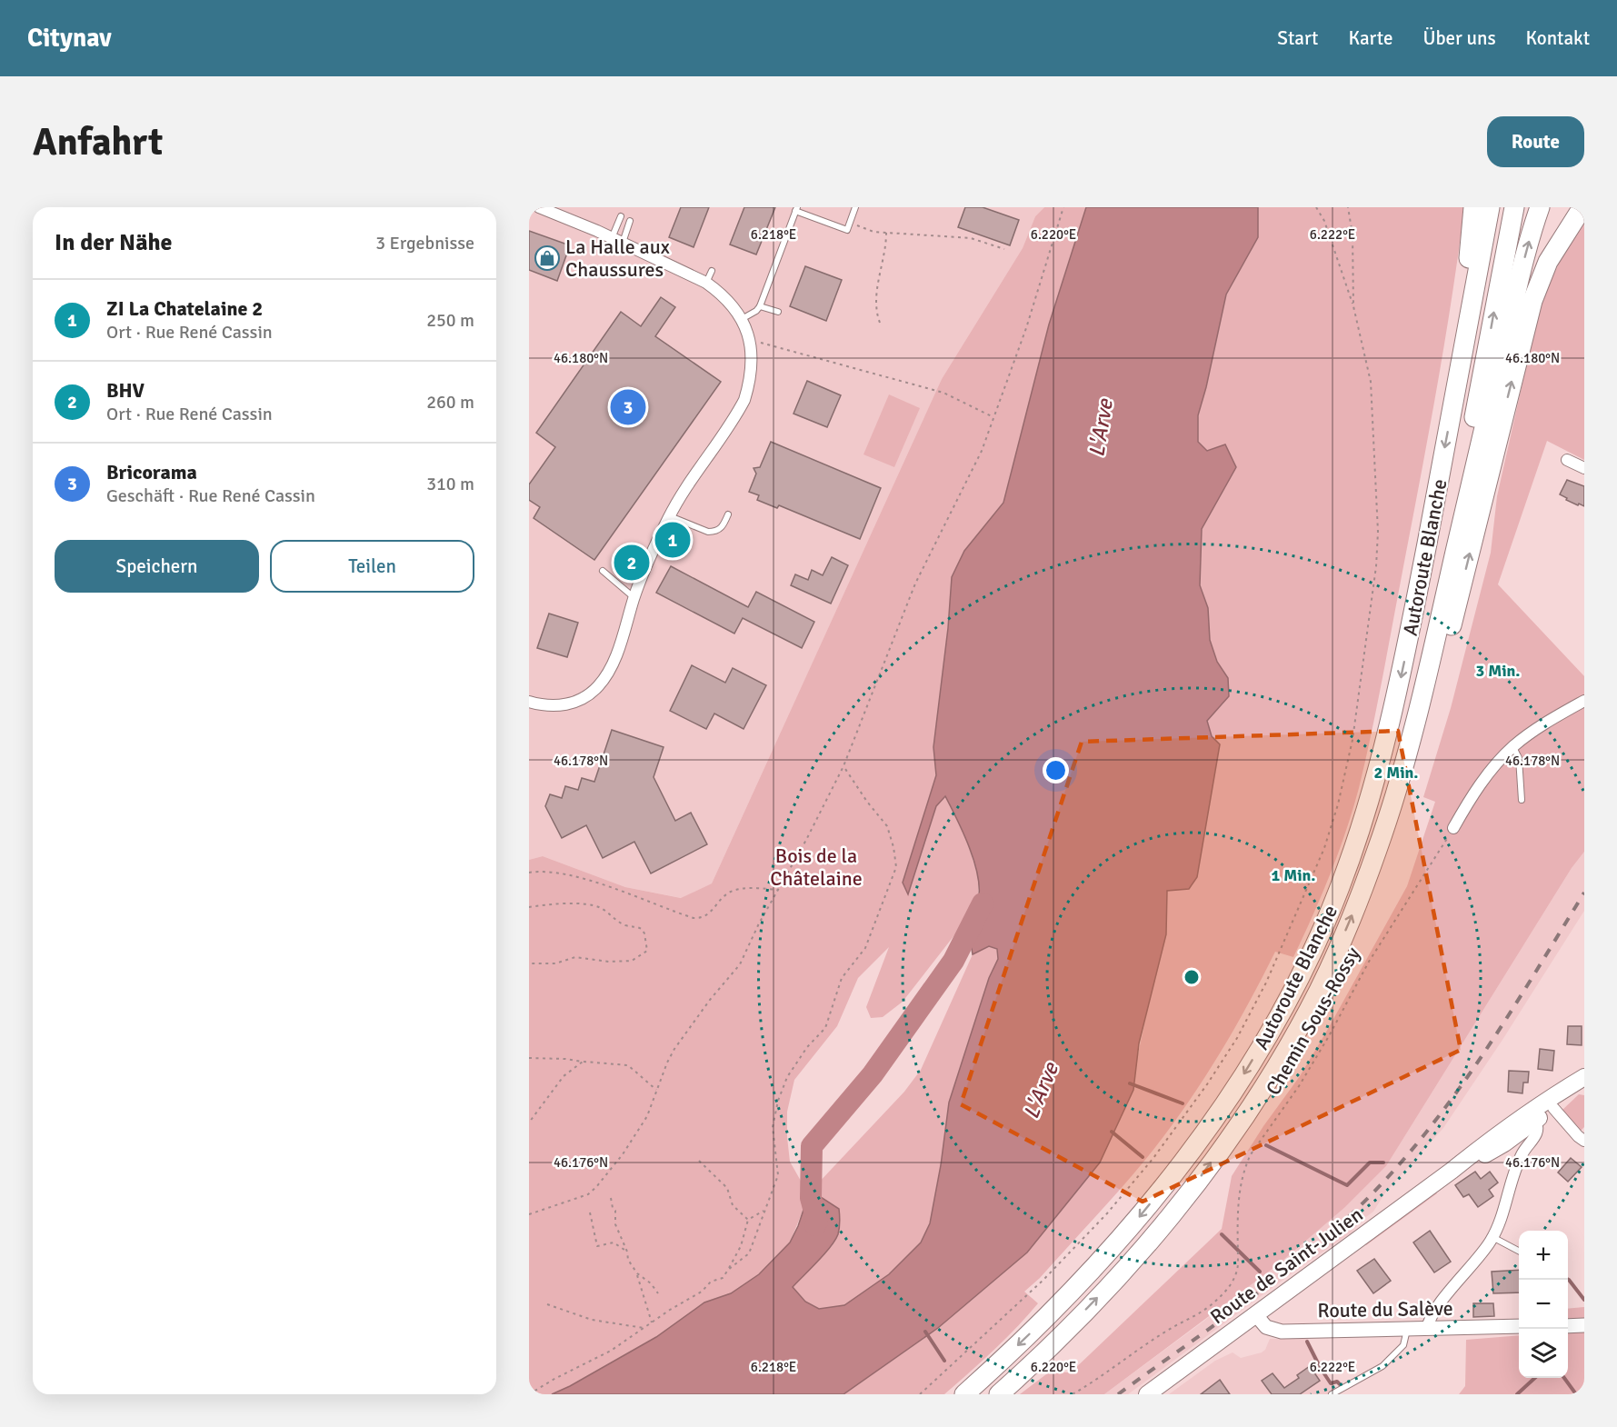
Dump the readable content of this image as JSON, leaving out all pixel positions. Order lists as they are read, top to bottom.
{
  "streets": {
    "highway": ["Autoroute Blanche"],
    "main road": ["Route de Saint-Julien"],
    "street": ["Route du Salève"],
    "path": ["Chemin Sous-Rossy"]
  },
  "crossings": [
    ["Route de Saint-Julien", "Route du Salève"]
  ],
  "water": ["L'Arve"],
  "parks": ["Bois de la Châtelaine"],
  "places": {
    "shop": ["La Halle aux Chaussures"]
  },
  "page": {
    "header": "Citynav",
    "nav": [
      "Start",
      "Karte",
      "Über uns",
      "Kontakt"
    ],
    "buttons": [
      "Route",
      ["Speichern", "Teilen"]
    ],
    "title": "Anfahrt",
    "heading": ["In der Nähe", "3 Ergebnisse"],
    "list": [
      {
        "mark": "1",
        "name": "ZI La Chatelaine 2",
        "note": "Ort · Rue René Cassin",
        "value": "250 m"
      },
      {
        "mark": "2",
        "name": "BHV",
        "note": "Ort · Rue René Cassin",
        "value": "260 m"
      },
      {
        "mark": "3",
        "name": "Bricorama",
        "note": "Geschäft · Rue René Cassin",
        "value": "310 m"
      }
    ],
    "pins": ["3", "1", "2"],
    "map_buttons": ["+", "−"]
  },
  "coordinates": [
    "6.218°E",
    "6.220°E",
    "6.222°E",
    "46.180°N",
    "46.178°N",
    "46.176°N"
  ],
  "rings": ["3 Min.", "2 Min.", "1 Min."]
}
